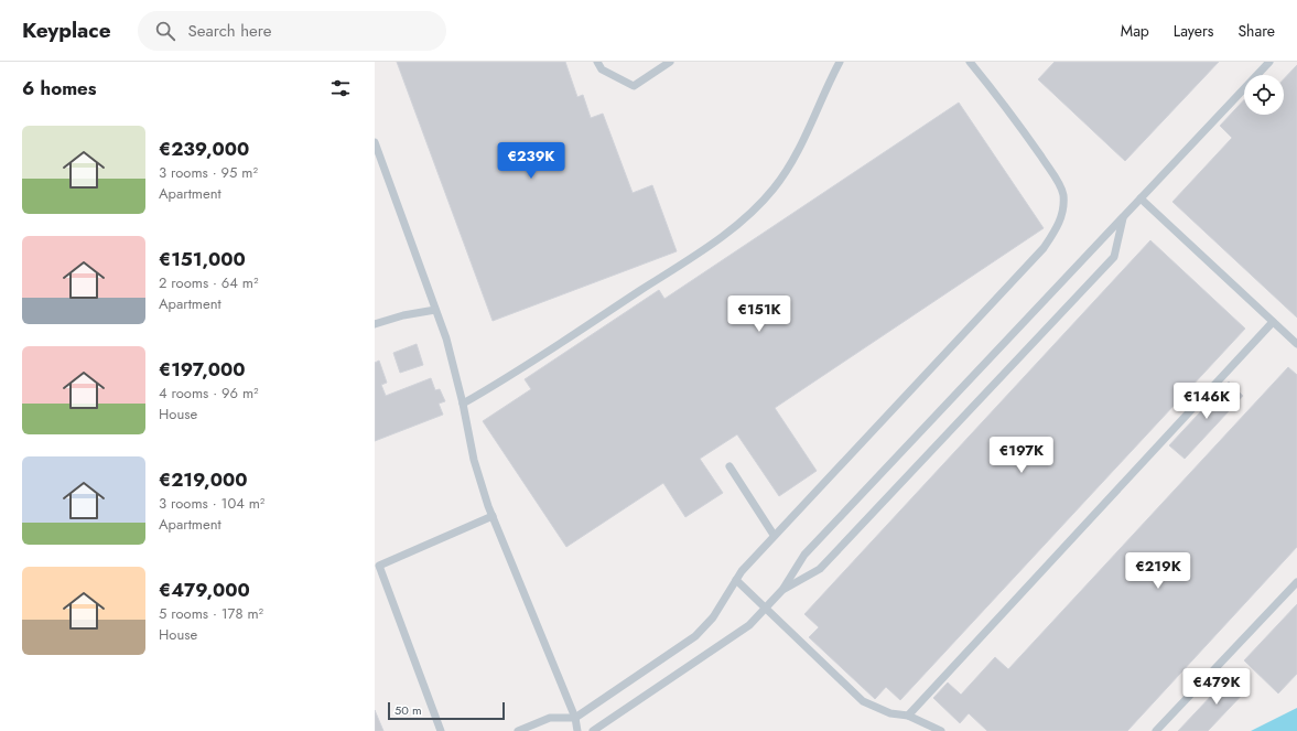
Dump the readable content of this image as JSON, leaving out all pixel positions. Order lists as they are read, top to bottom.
{
  "scale_bar": "50 m",
  "page": {
    "header": "Keyplace",
    "search": "Search here",
    "nav": ["Map", "Layers", "Share"],
    "heading": "6 homes",
    "list": [
      {
        "name": "€239,000",
        "note": "3 rooms · 95 m² · Apartment"
      },
      {
        "name": "€151,000",
        "note": "2 rooms · 64 m² · Apartment"
      },
      {
        "name": "€197,000",
        "note": "4 rooms · 96 m² · House"
      },
      {
        "name": "€219,000",
        "note": "3 rooms · 104 m² · Apartment"
      },
      {
        "name": "€479,000",
        "note": "5 rooms · 178 m² · House"
      }
    ],
    "price": [
      "€239K",
      "€151K",
      "€146K",
      "€197K",
      "€219K",
      "€479K"
    ],
    "scale": "50 m"
  }
}
